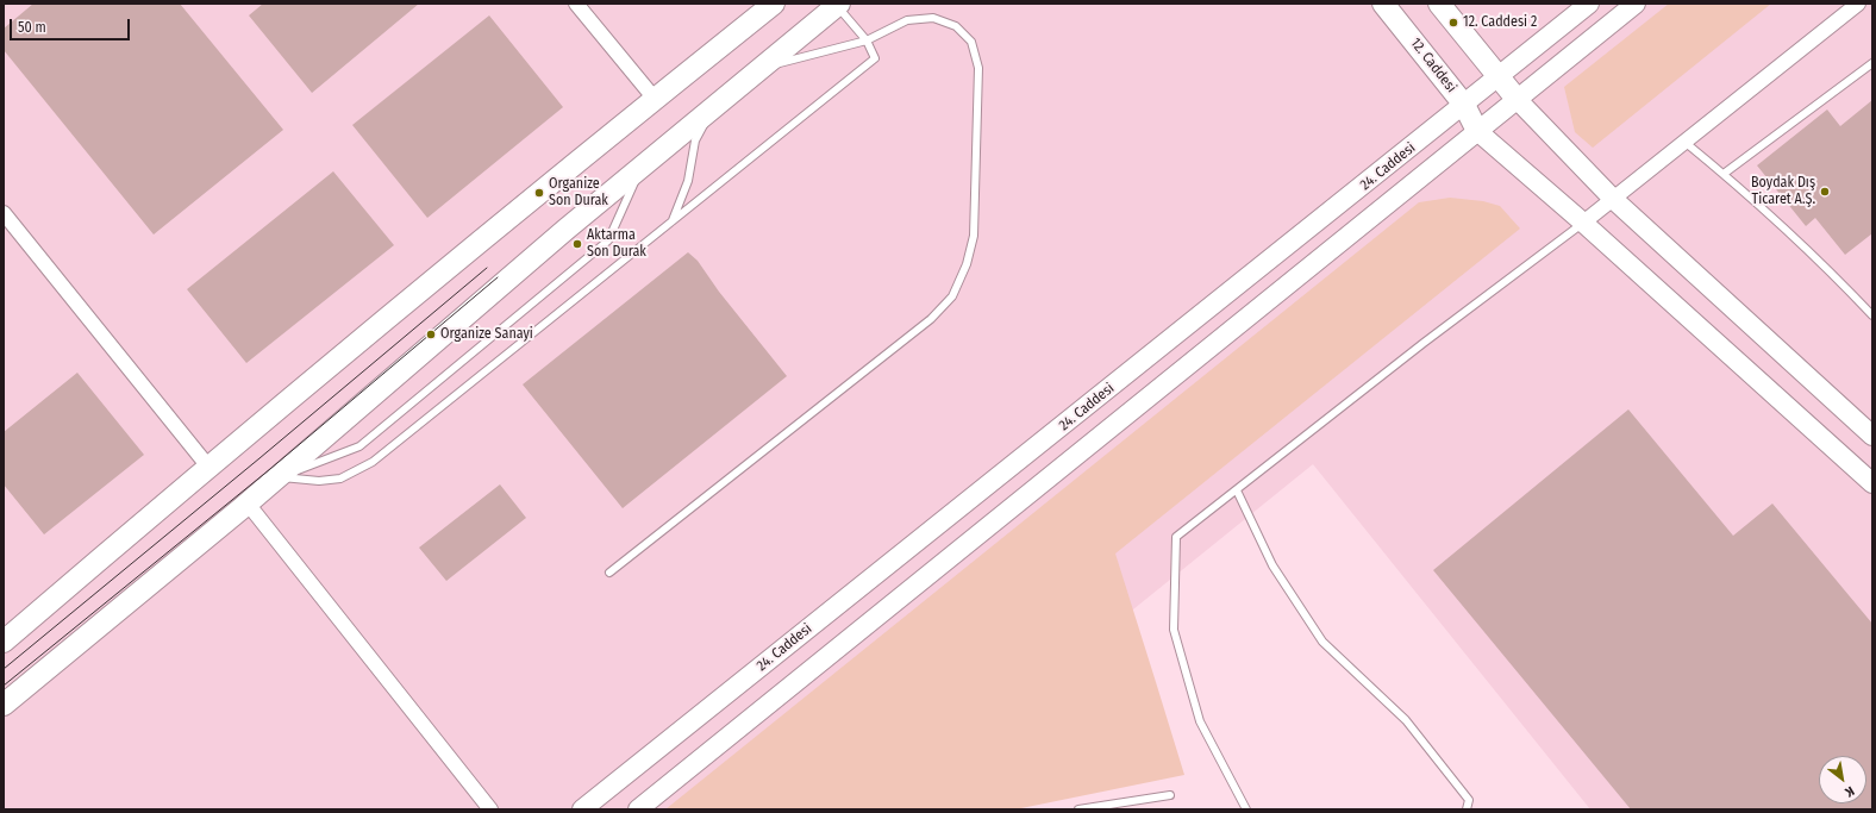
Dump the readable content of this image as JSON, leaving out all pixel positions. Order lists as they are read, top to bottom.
{
  "streets": {
    "main road": ["12. Caddesi"],
    "street": ["24. Caddesi"]
  },
  "crossings": [
    ["12. Caddesi", "24. Caddesi"]
  ],
  "places": [
    "12. Caddesi 2",
    "Boydak Dış Ticaret A.Ş.",
    "Organize Son Durak",
    "Aktarma Son Durak",
    "Organize Sanayi"
  ],
  "scale_bar": "50 m",
  "north": "bottom right"
}
